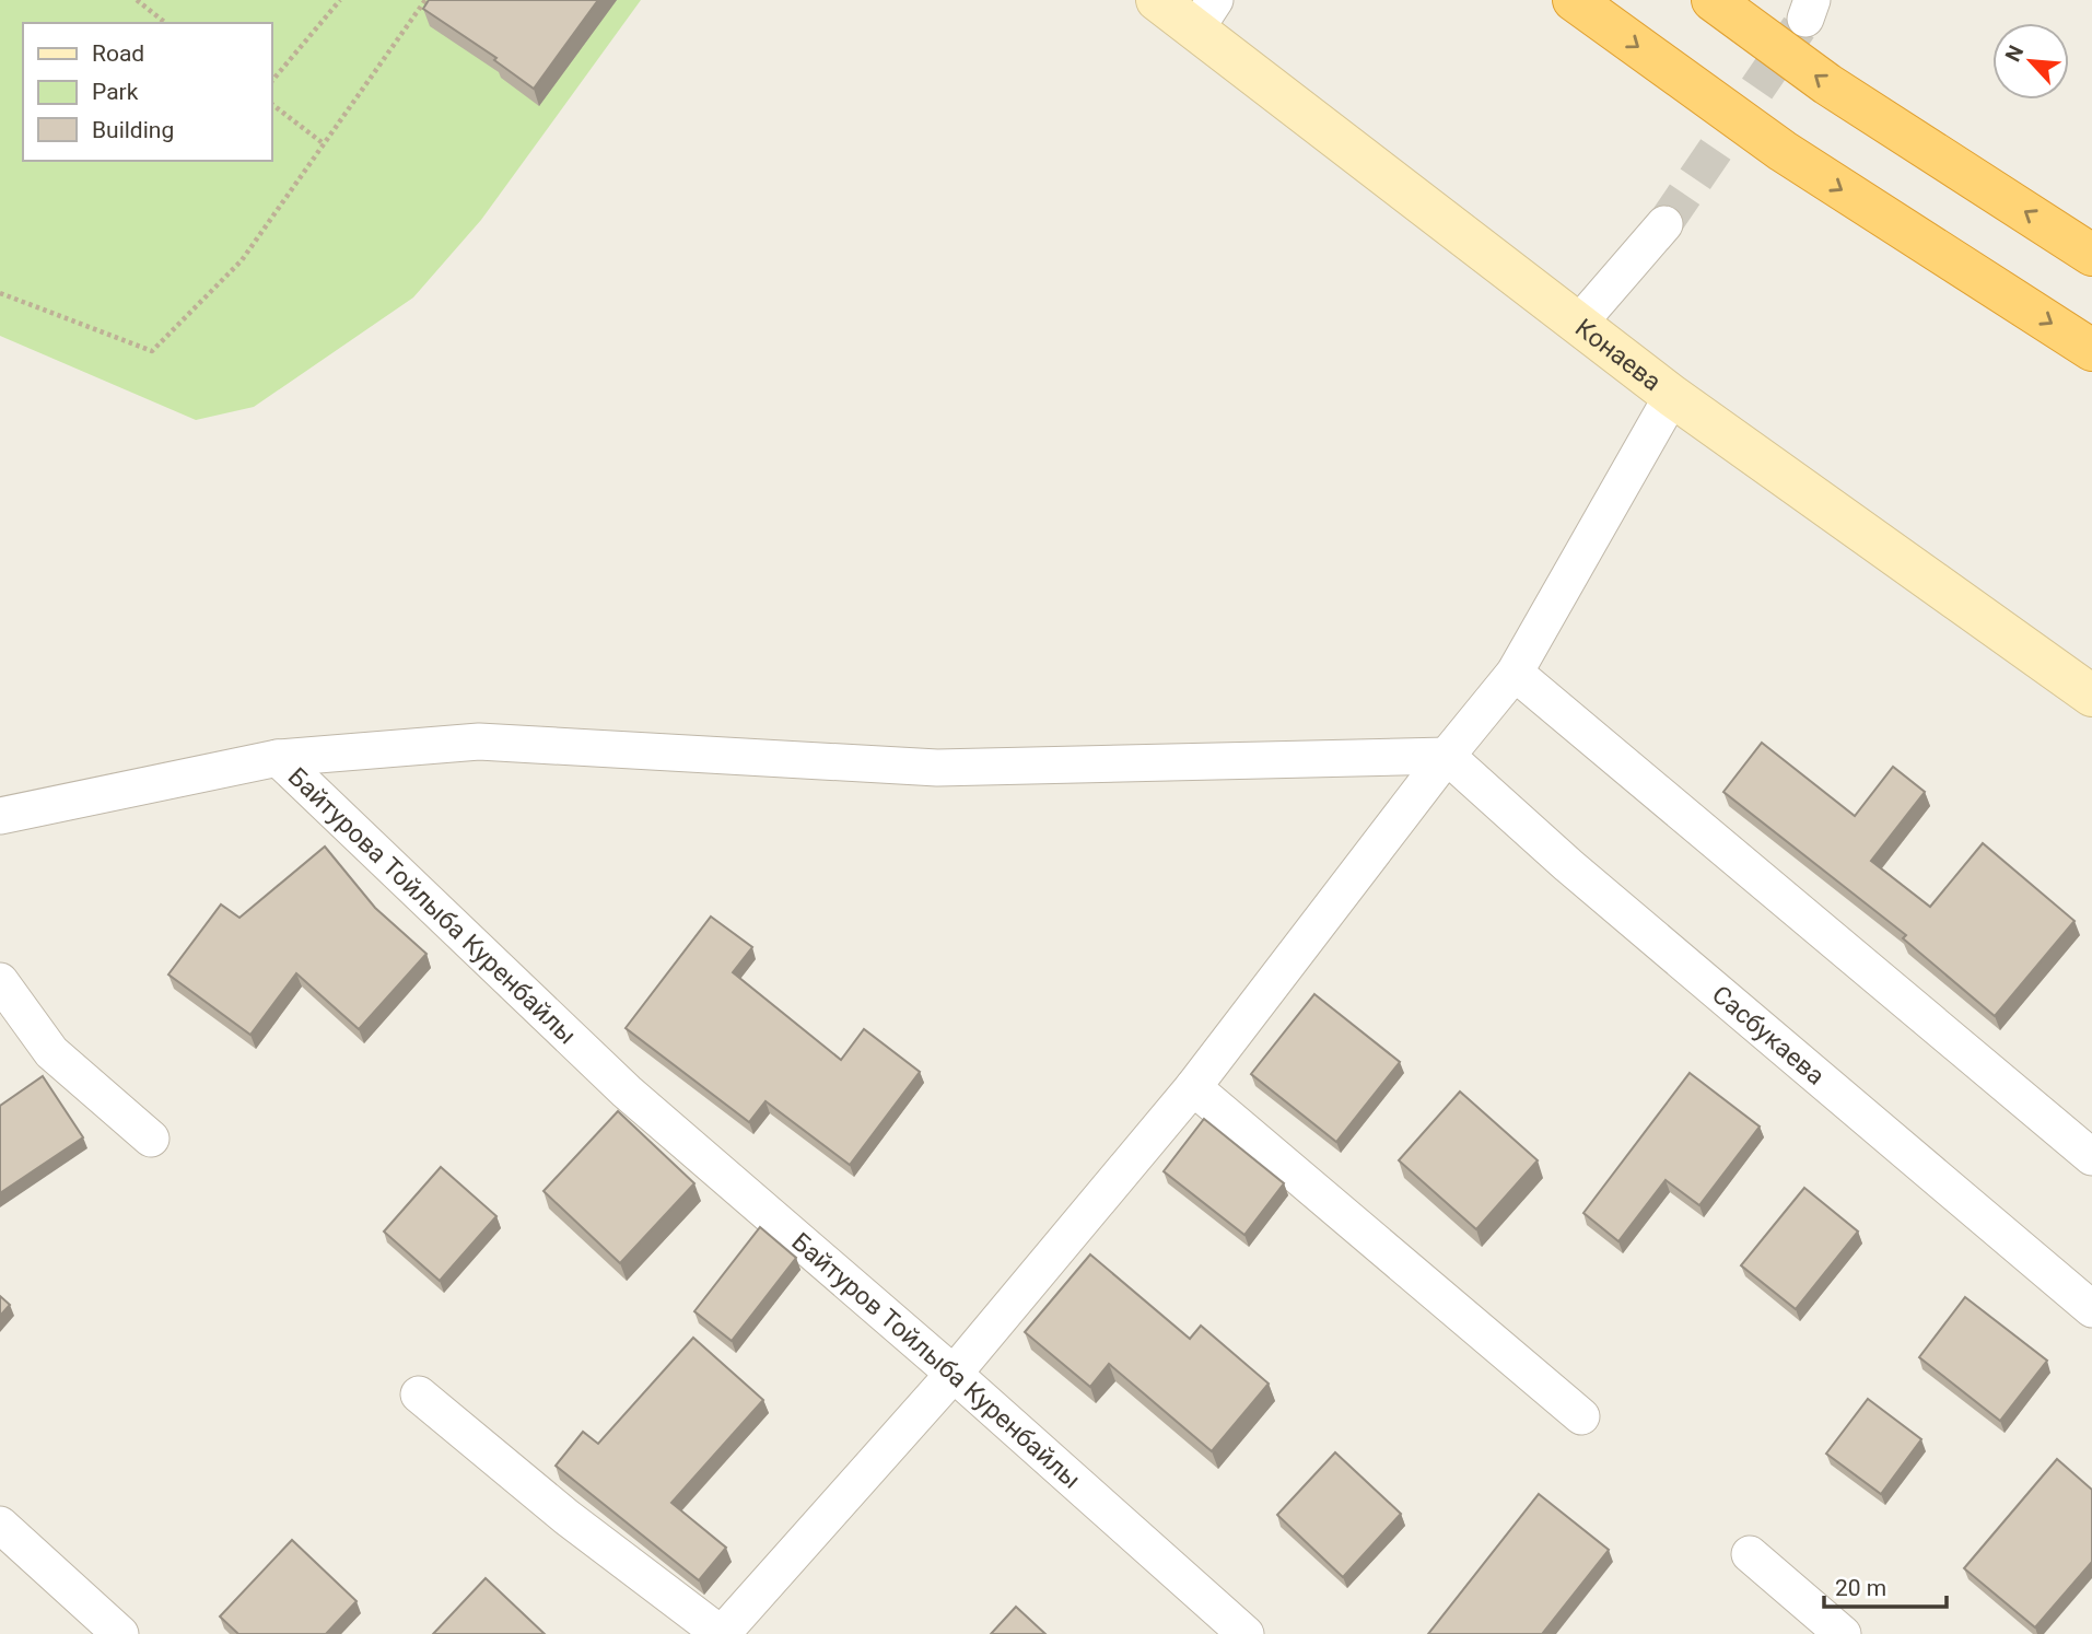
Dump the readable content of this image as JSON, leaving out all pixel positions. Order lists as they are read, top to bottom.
{
  "streets": {
    "main road": ["Конаева"],
    "street": ["Байтурова Тойлыба Куренбайлы", "Сасбукаева", "Байтуров Тойлыба Куренбайлы"]
  },
  "crossings": [
    ["Байтурова Тойлыба Куренбайлы", "Байтуров Тойлыба Куренбайлы"]
  ],
  "legend": ["Road", "Park", "Building"],
  "scale_bar": "20 m",
  "north": "top left"
}
